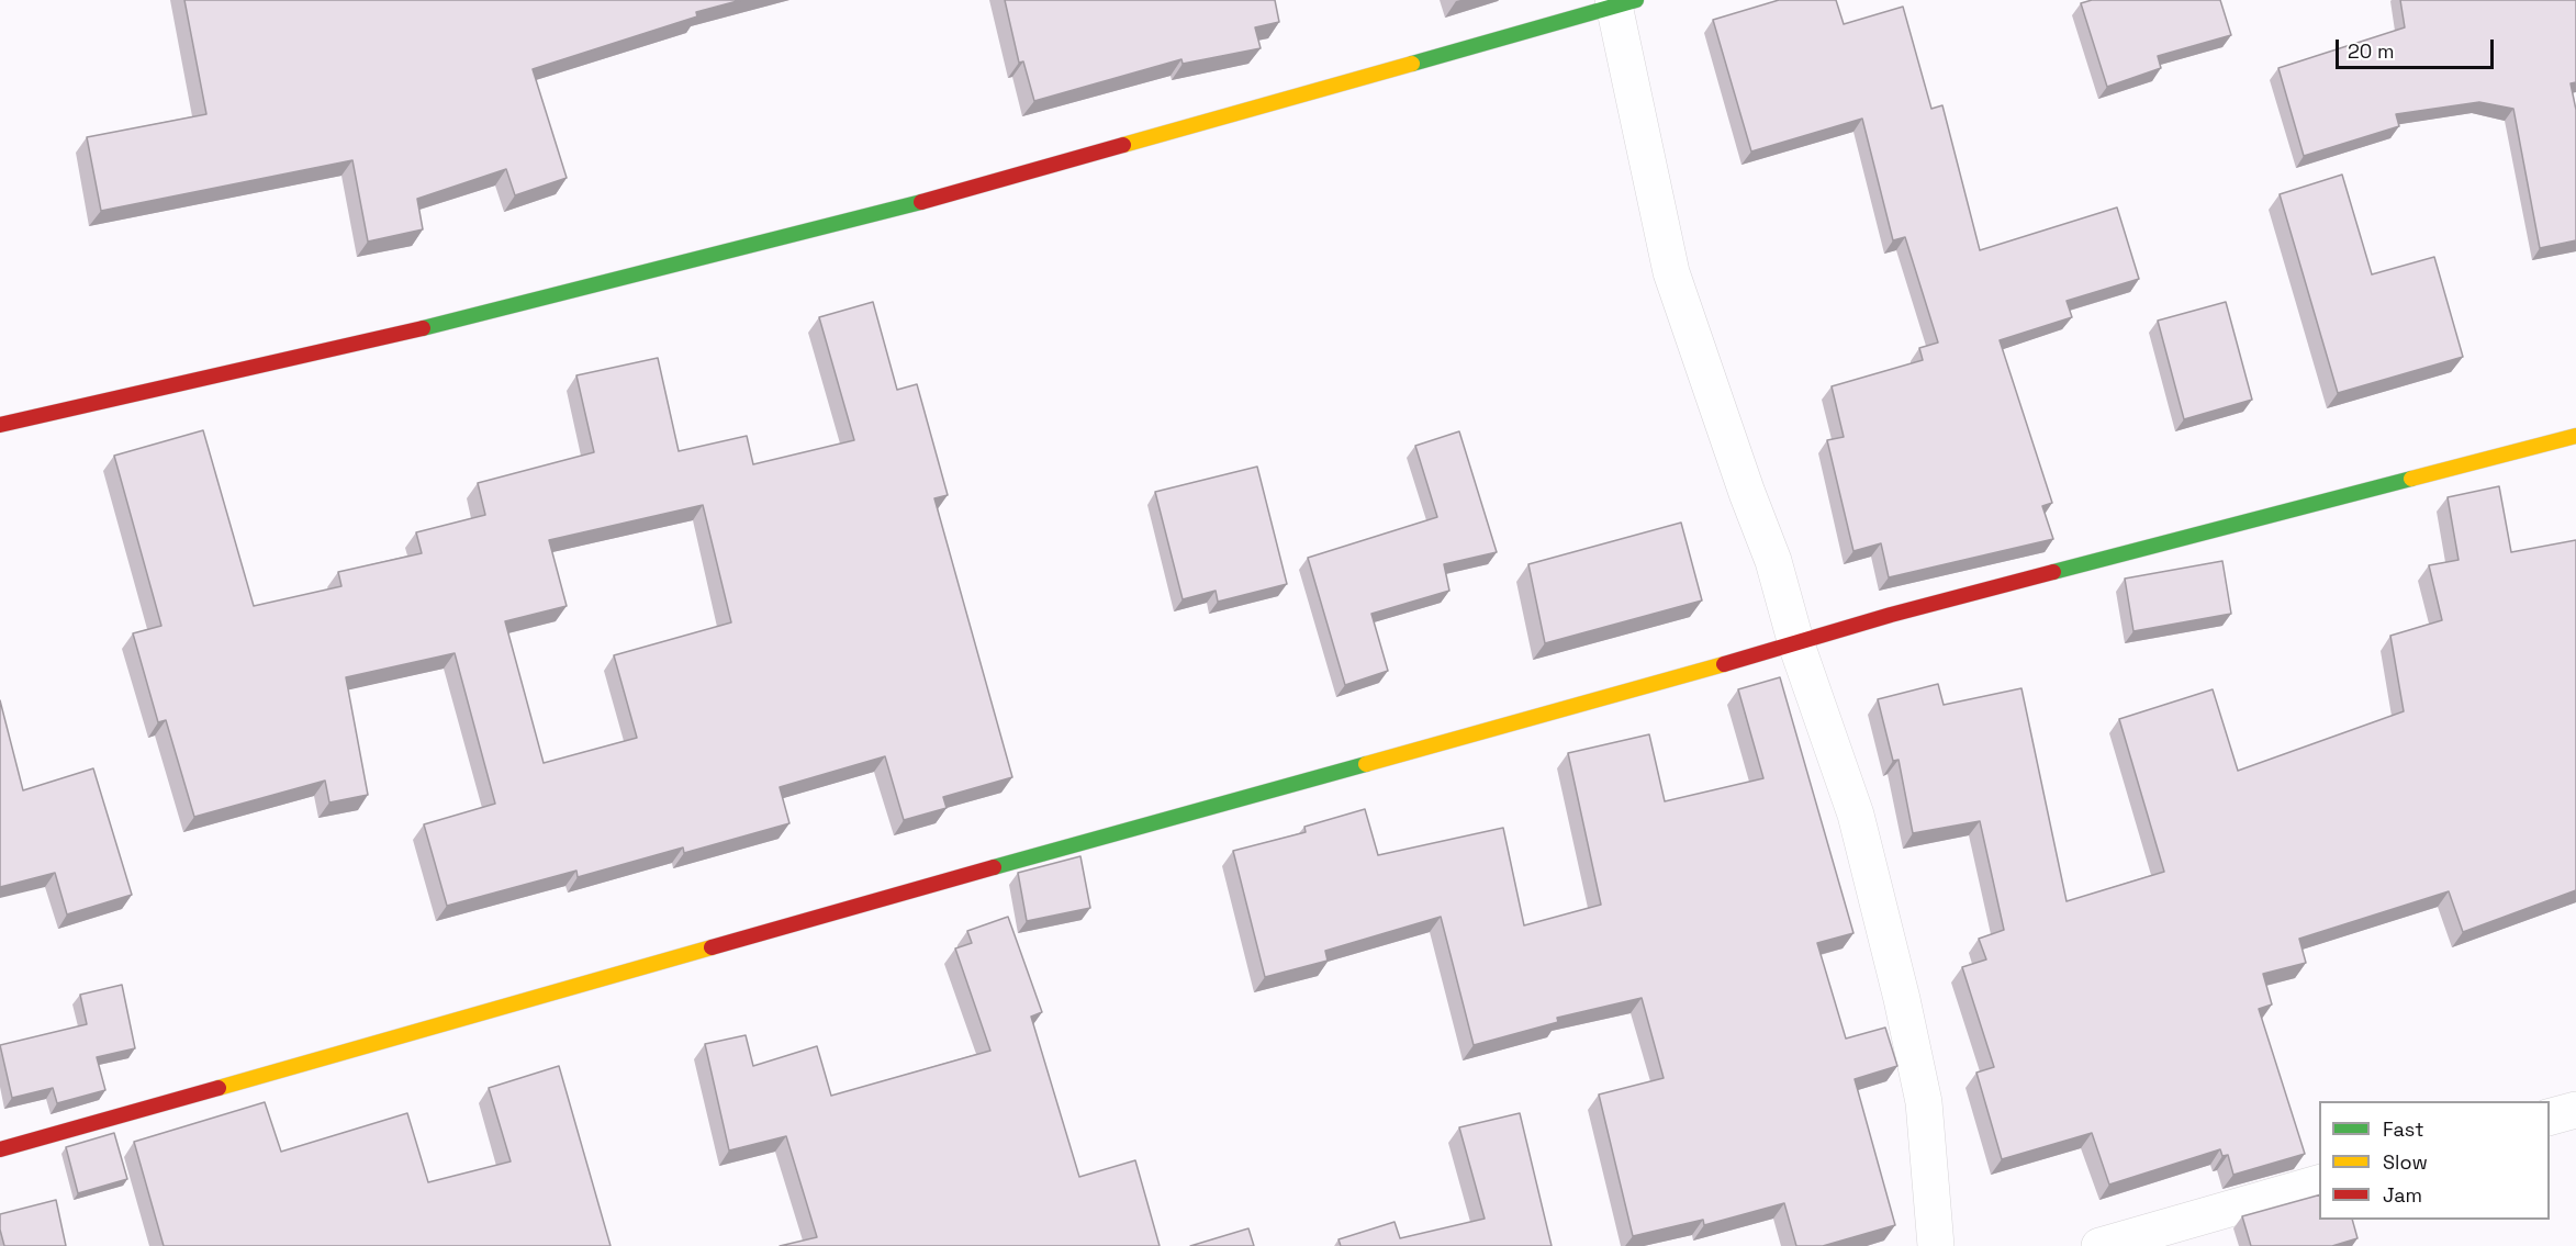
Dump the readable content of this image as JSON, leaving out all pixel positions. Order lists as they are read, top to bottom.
{
  "legend": ["Fast", "Slow", "Jam"],
  "scale_bar": "20 m"
}
